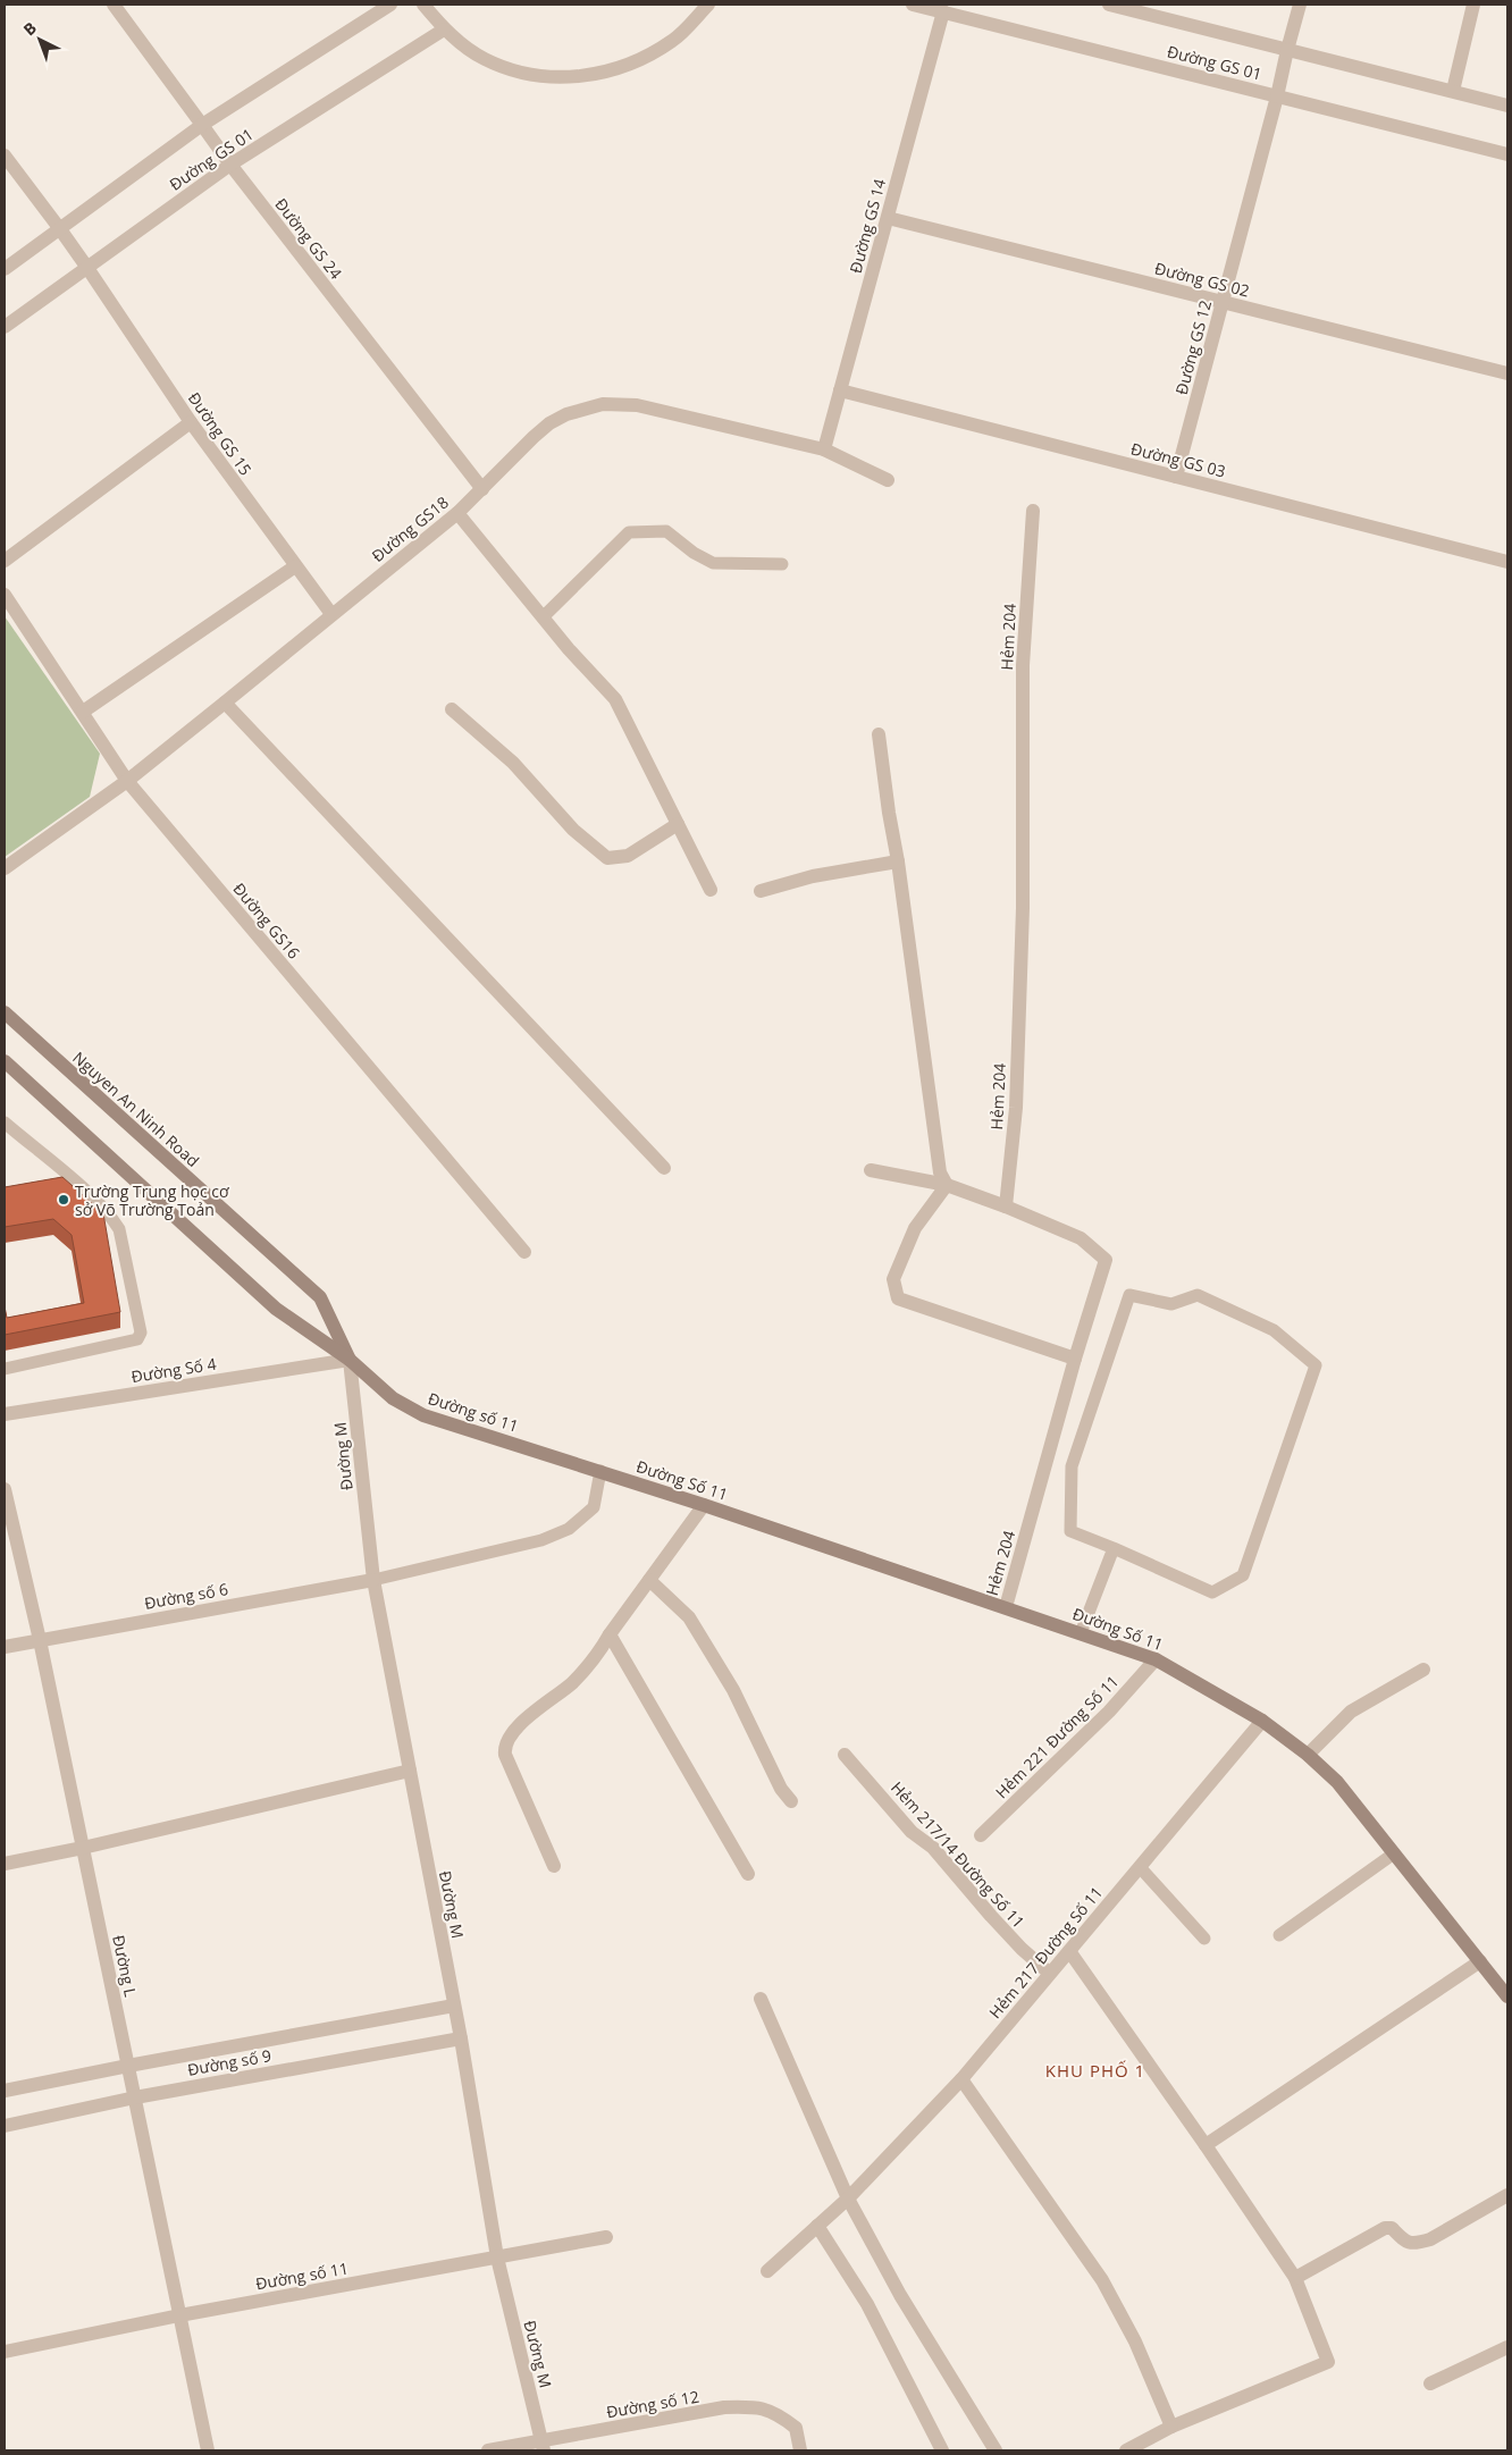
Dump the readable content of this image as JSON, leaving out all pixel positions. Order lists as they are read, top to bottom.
{
  "streets": {
    "main road": ["Nguyen An Ninh Road", "Đường số 11", "Đường Số 11"],
    "street": [
      "Đường GS 01",
      "Đường GS 14",
      "Đường GS 24",
      "Đường GS 02",
      "Đường GS 12",
      "Đường GS 15",
      "Đường GS 03",
      "Đường GS18",
      "Hẻm 204",
      "Đường GS16",
      "Đường Số 4",
      "Đường M",
      "Đường số 6",
      "Hẻm 221 Đường Số 11",
      "Hẻm 217/14 Đường Số 11",
      "Hẻm 217 Đường Số 11",
      "Đường L",
      "Đường số 9",
      "Đường số 12"
    ]
  },
  "crossings": [
    ["Đường GS 01", "Đường GS 14"],
    ["Đường GS 01", "Đường GS 24"],
    ["Đường GS 01", "Đường GS 12"],
    ["Đường GS 01", "Đường GS 15"],
    ["Đường GS 14", "Đường GS 02"],
    ["Đường GS 14", "Đường GS 03"],
    ["Đường GS 14", "Đường GS18"],
    ["Đường GS 24", "Đường GS18"],
    ["Đường GS 02", "Đường GS 12"],
    ["Đường GS 12", "Đường GS 03"],
    ["Đường GS 15", "Đường GS18"],
    ["Đường GS18", "Đường GS16"],
    ["Hẻm 204", "Đường Số 11"],
    ["Nguyen An Ninh Road", "Đường Số 4"],
    ["Nguyen An Ninh Road", "Đường số 11"],
    ["Nguyen An Ninh Road", "Đường M"],
    ["Đường Số 4", "Đường số 11"],
    ["Đường Số 4", "Đường M"],
    ["Đường số 11", "Đường M"],
    ["Đường số 11", "Đường Số 11"],
    ["Đường số 11", "Đường L"],
    ["Đường M", "Đường số 6"],
    ["Đường M", "Đường số 9"],
    ["Đường M", "Đường số 12"],
    ["Đường Số 11", "Hẻm 221 Đường Số 11"],
    ["Đường Số 11", "Hẻm 217 Đường Số 11"],
    ["Đường số 6", "Đường L"],
    ["Hẻm 217/14 Đường Số 11", "Hẻm 217 Đường Số 11"],
    ["Đường L", "Đường số 9"]
  ],
  "districts": ["KHU PHỐ 1"],
  "places": ["Trường Trung học cơ sở Võ Trường Toản"],
  "north": "top left"
}
